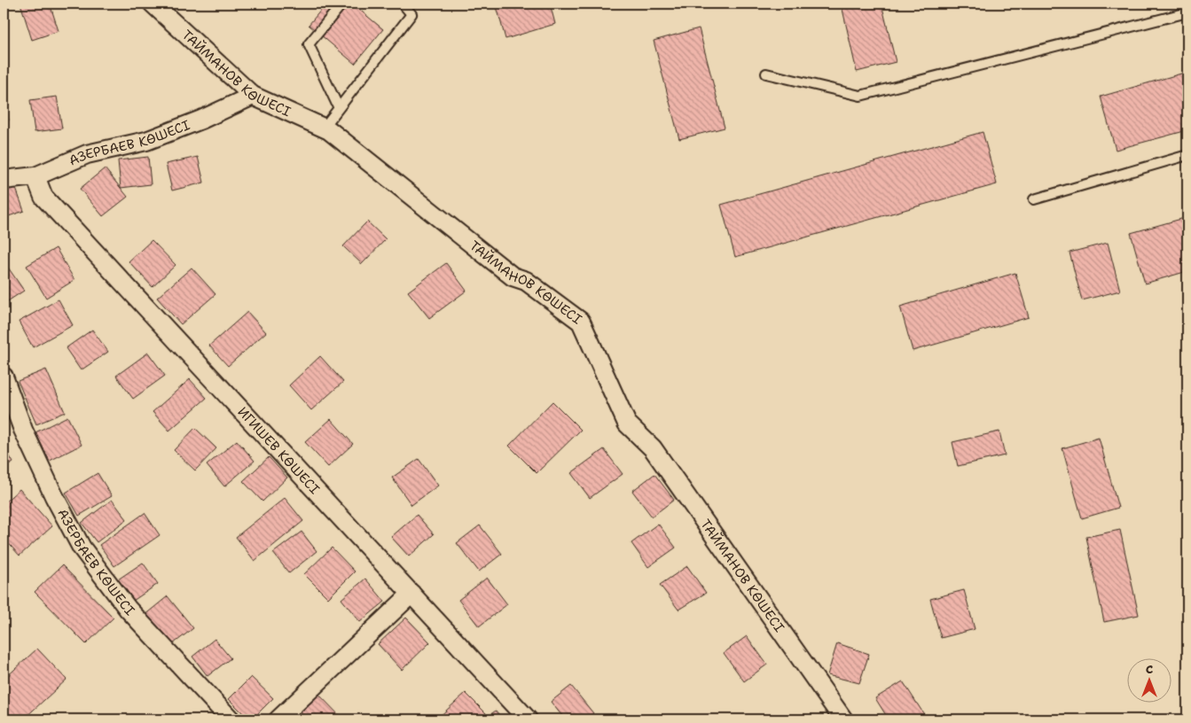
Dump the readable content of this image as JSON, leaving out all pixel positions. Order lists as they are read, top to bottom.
{
  "streets": {
    "street": ["ТАЙМАНОВ КӨШЕСІ", "АЗЕРБАЕВ КӨШЕСІ", "ИГИШЕВ КӨШЕСІ"]
  },
  "crossings": [
    ["ТАЙМАНОВ КӨШЕСІ", "АЗЕРБАЕВ КӨШЕСІ"],
    ["АЗЕРБАЕВ КӨШЕСІ", "ИГИШЕВ КӨШЕСІ"]
  ],
  "north": "top"
}
